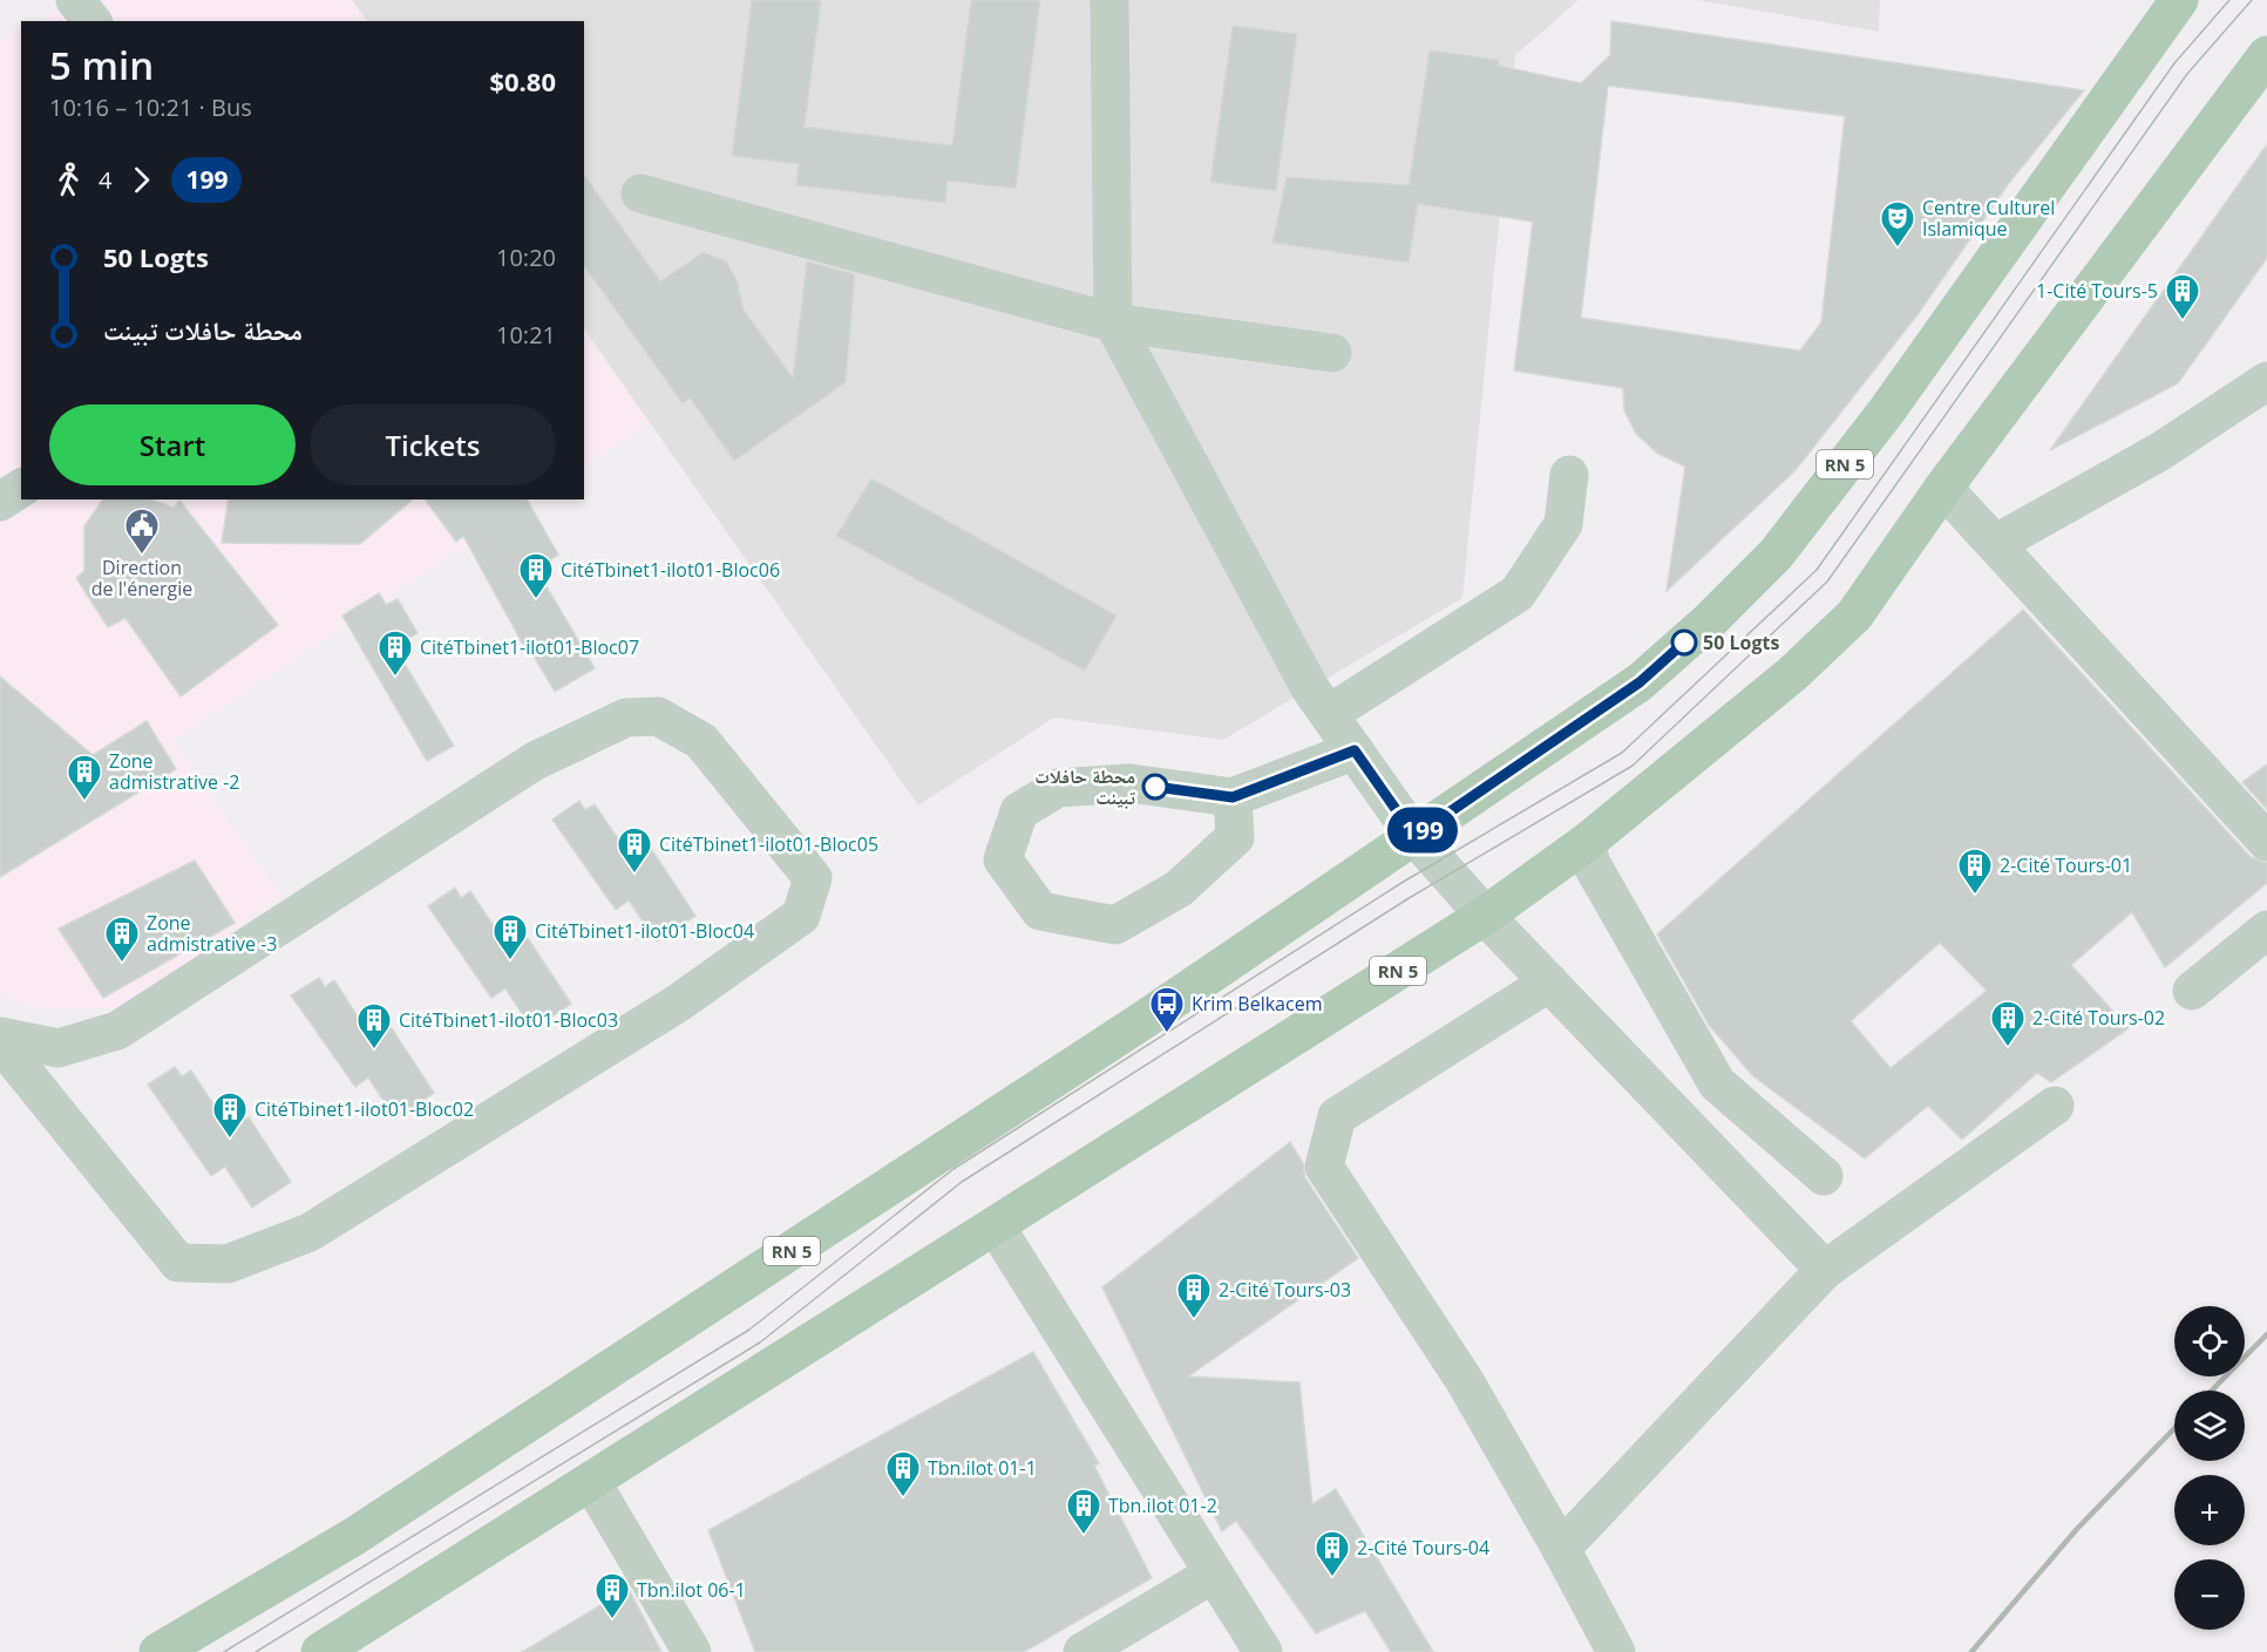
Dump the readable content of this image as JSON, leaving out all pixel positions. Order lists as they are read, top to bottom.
{
  "streets": {
    "main road": ["RN 5"]
  },
  "places": {
    "theatre": ["Centre Culturel Islamique"],
    "building": [
      "1-Cité Tours-5",
      "CitéTbinet1-ilot01-Bloc06",
      "CitéTbinet1-ilot01-Bloc07",
      "Zone admistrative -2",
      "CitéTbinet1-ilot01-Bloc05",
      "2-Cité Tours-01",
      "CitéTbinet1-ilot01-Bloc04",
      "Zone admistrative -3",
      "2-Cité Tours-02",
      "CitéTbinet1-ilot01-Bloc03",
      "CitéTbinet1-ilot01-Bloc02",
      "2-Cité Tours-03",
      "Tbn.ilot 01-1",
      "Tbn.ilot 01-2",
      "2-Cité Tours-04",
      "Tbn.ilot 06-1"
    ],
    "public building": ["Direction de l'énergie"],
    "other": ["50 Logts", "محطة حافلات تبينت"],
    "bus stop": ["Krim Belkacem"]
  },
  "lines": ["bus line 199"],
  "page": {
    "on_map": "199",
    "heading": ["5 min", "10:16 – 10:21 · Bus", "$0.80"],
    "legs": ["4", "199"],
    "list": [
      {
        "name": "50 Logts",
        "value": "10:20"
      },
      {
        "name": "محطة حافلات تبينت",
        "value": "10:21"
      }
    ],
    "buttons": ["Start", "Tickets"],
    "map_buttons": ["+", "−"]
  }
}
